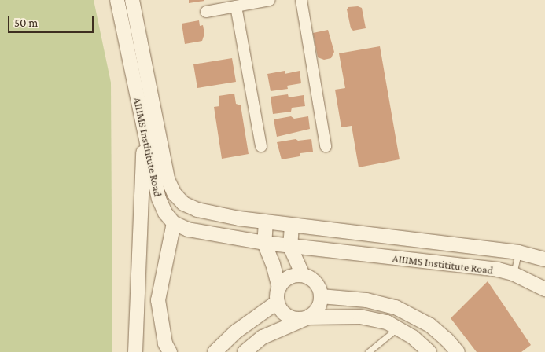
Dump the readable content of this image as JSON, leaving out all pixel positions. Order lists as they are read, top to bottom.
{
  "streets": {
    "street": ["AIIIMS Instititute Road"]
  },
  "scale_bar": "50 m"
}
